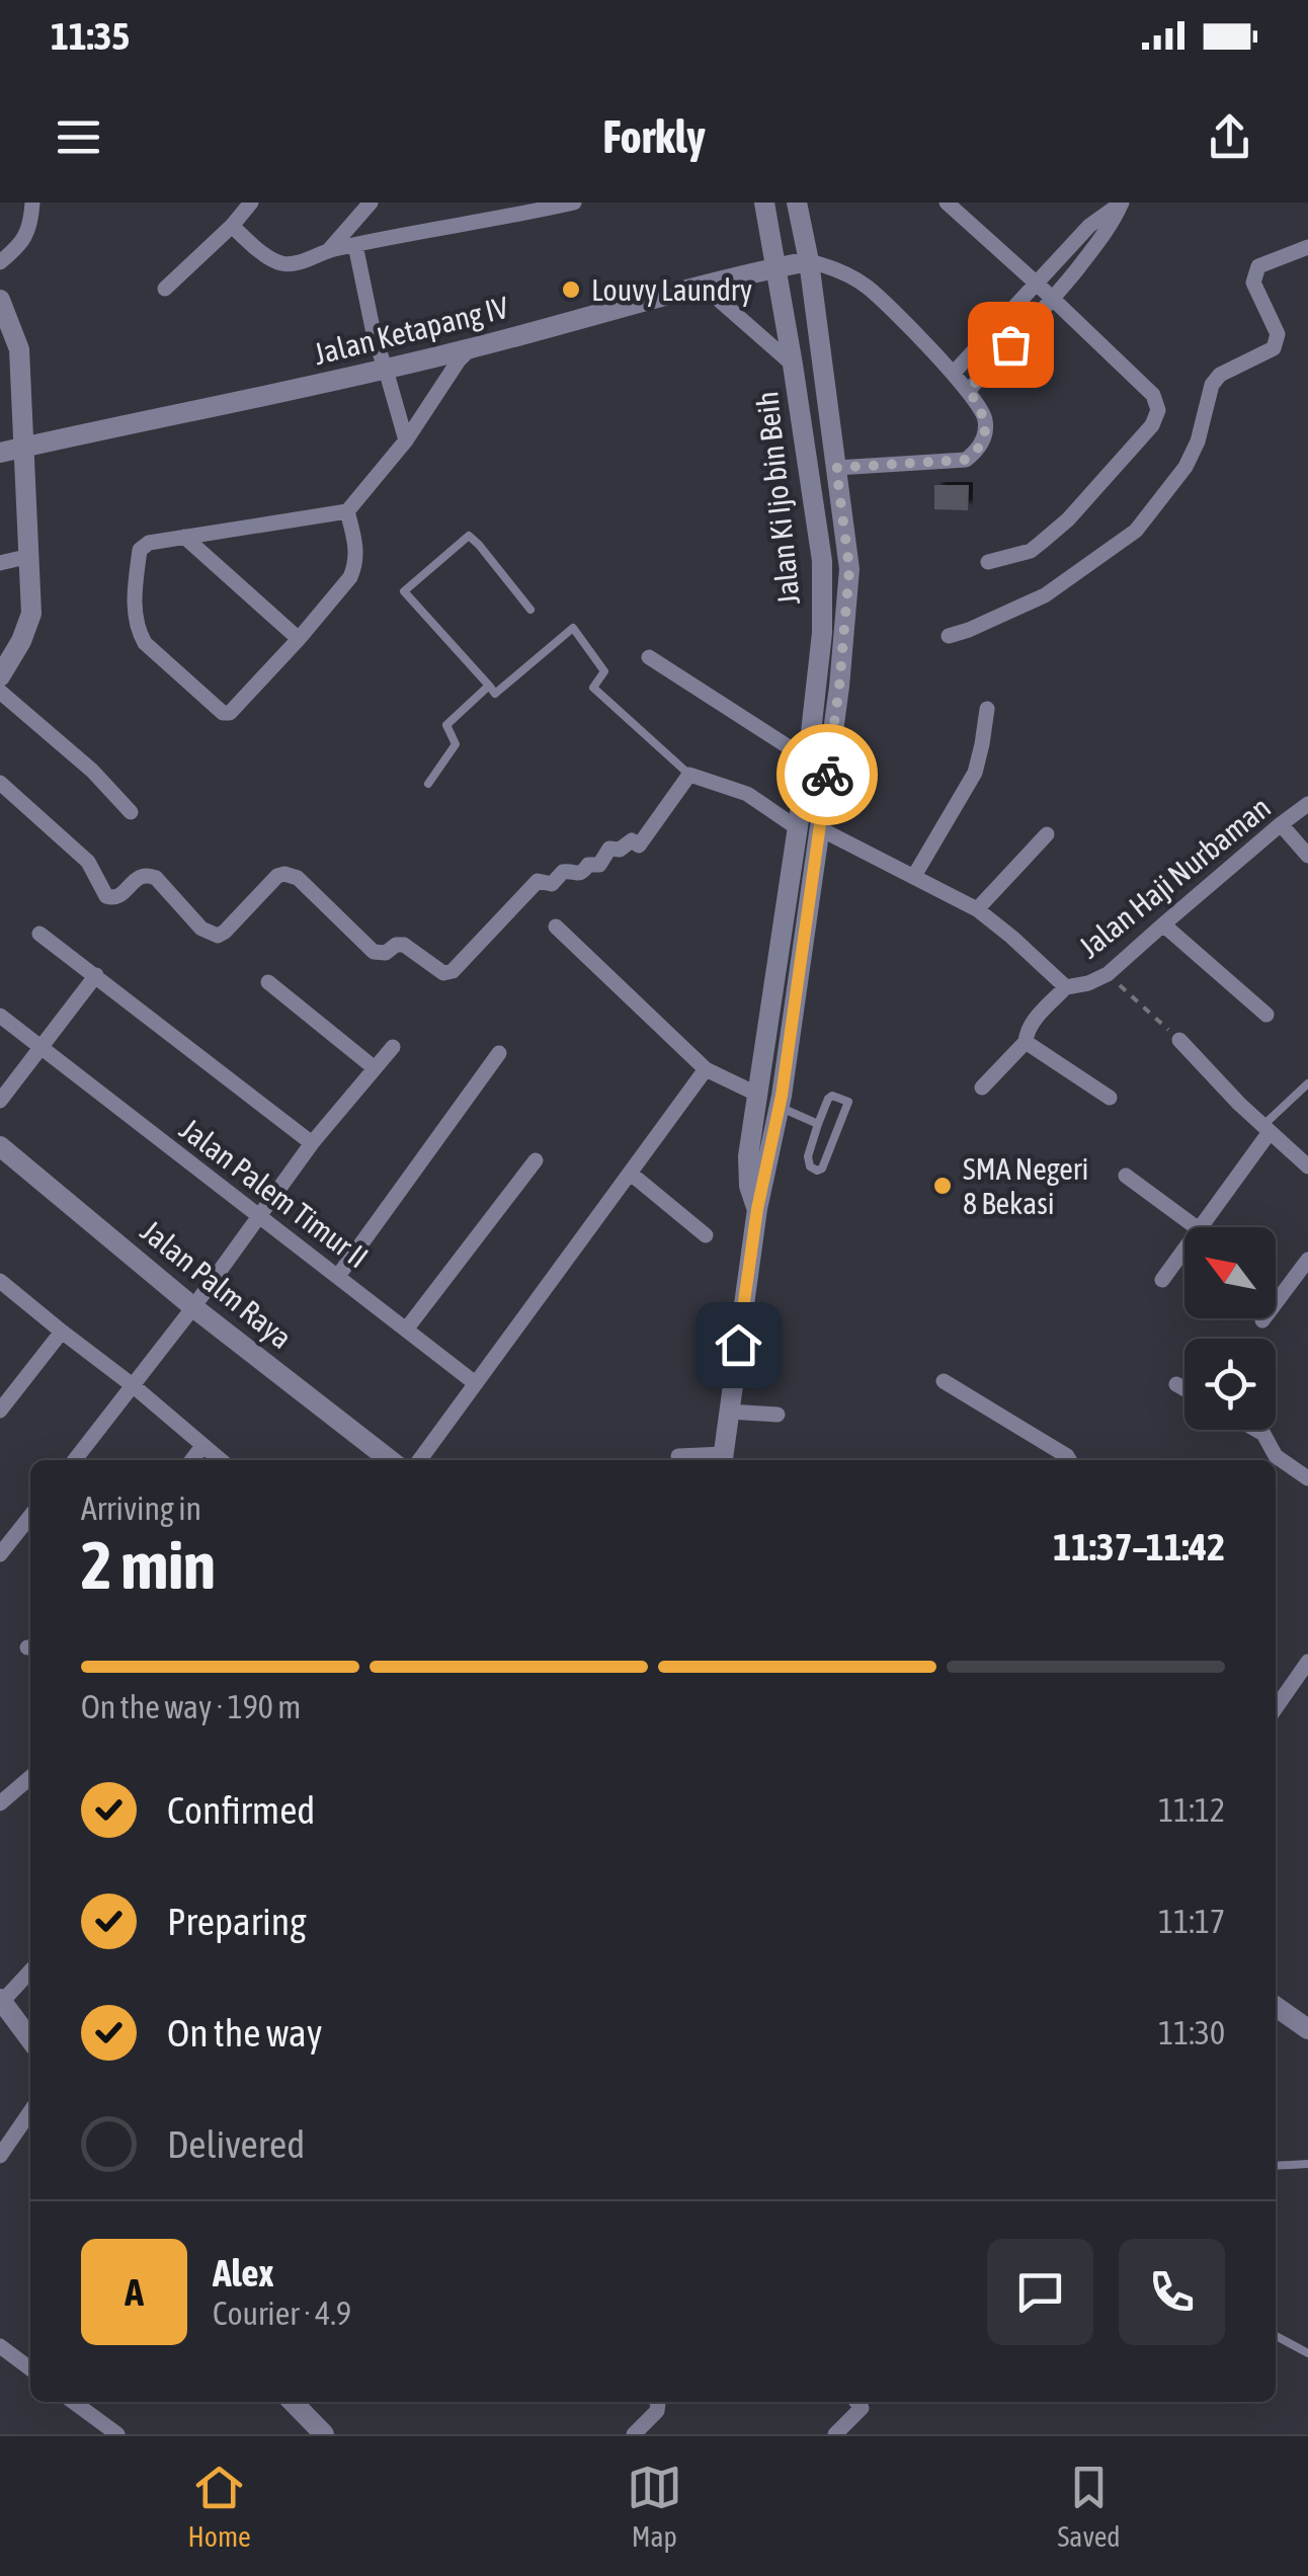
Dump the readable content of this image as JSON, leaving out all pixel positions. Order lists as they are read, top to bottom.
{
  "streets": {
    "street": [
      "Jalan Ketapang IV",
      "Jalan Ki Ijo bin Beih",
      "Jalan Haji Nurbaman",
      "Jalan Palem Timur II",
      "Jalan Palm Raya"
    ]
  },
  "crossings": [
    ["Jalan Ketapang IV", "Jalan Ki Ijo bin Beih"],
    ["Jalan Ki Ijo bin Beih", "Jalan Haji Nurbaman"]
  ],
  "places": ["Louvy Laundry", "SMA Negeri 8 Bekasi"],
  "north": "top left",
  "page": {
    "status": "11:35",
    "header": "Forkly",
    "heading": ["2 min", "Arriving in", "11:37–11:42"],
    "panel": ["Alex", "Courier · 4.9"],
    "bar": "On the way · 190 m",
    "list": [
      ["Confirmed", "11:12"],
      ["Preparing", "11:17"],
      ["On the way", "11:30"],
      "Delivered"
    ],
    "round": "A",
    "tabs": ["Home", "Map", "Saved"]
  }
}
